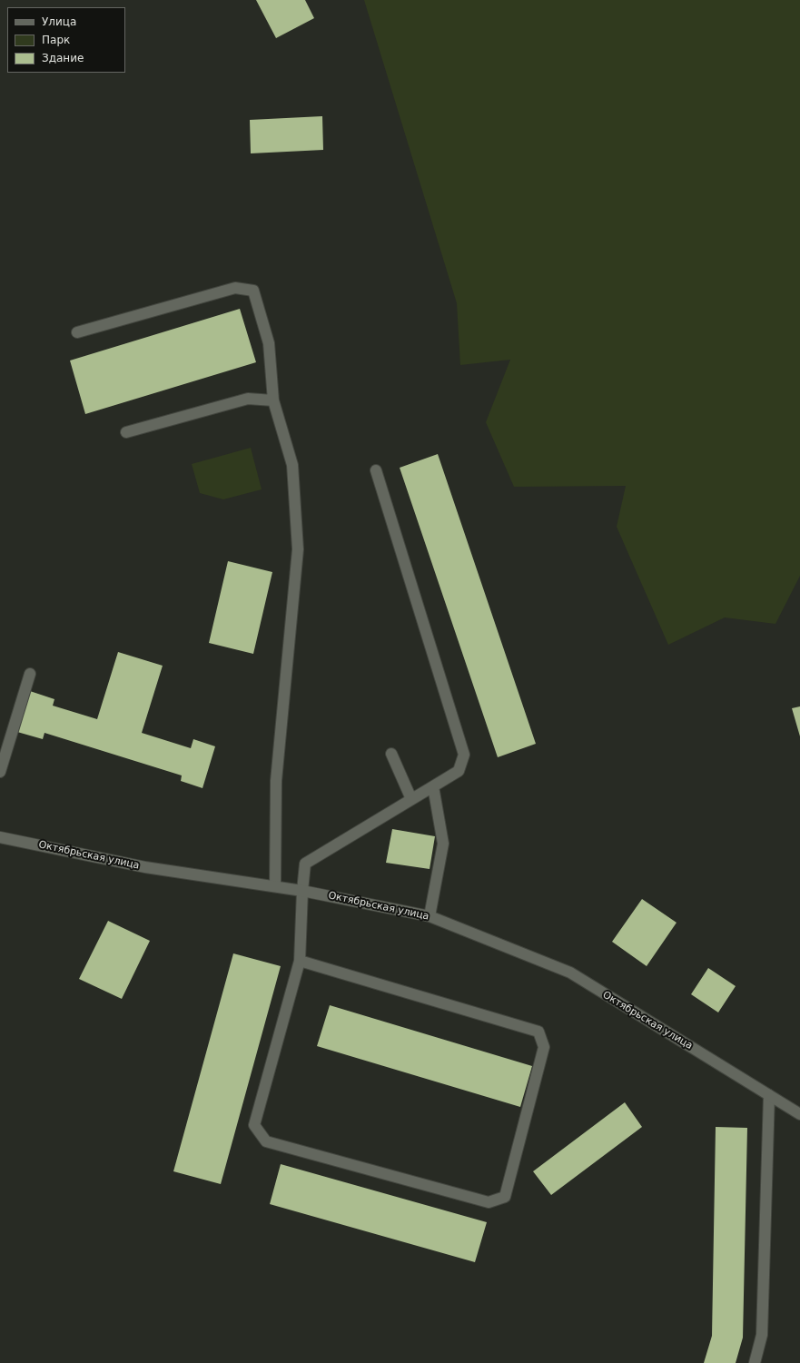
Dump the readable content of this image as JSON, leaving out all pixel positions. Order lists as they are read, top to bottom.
{
  "streets": {
    "street": ["Октябрьская улица"]
  },
  "legend": ["Улица", "Парк", "Здание"]
}
